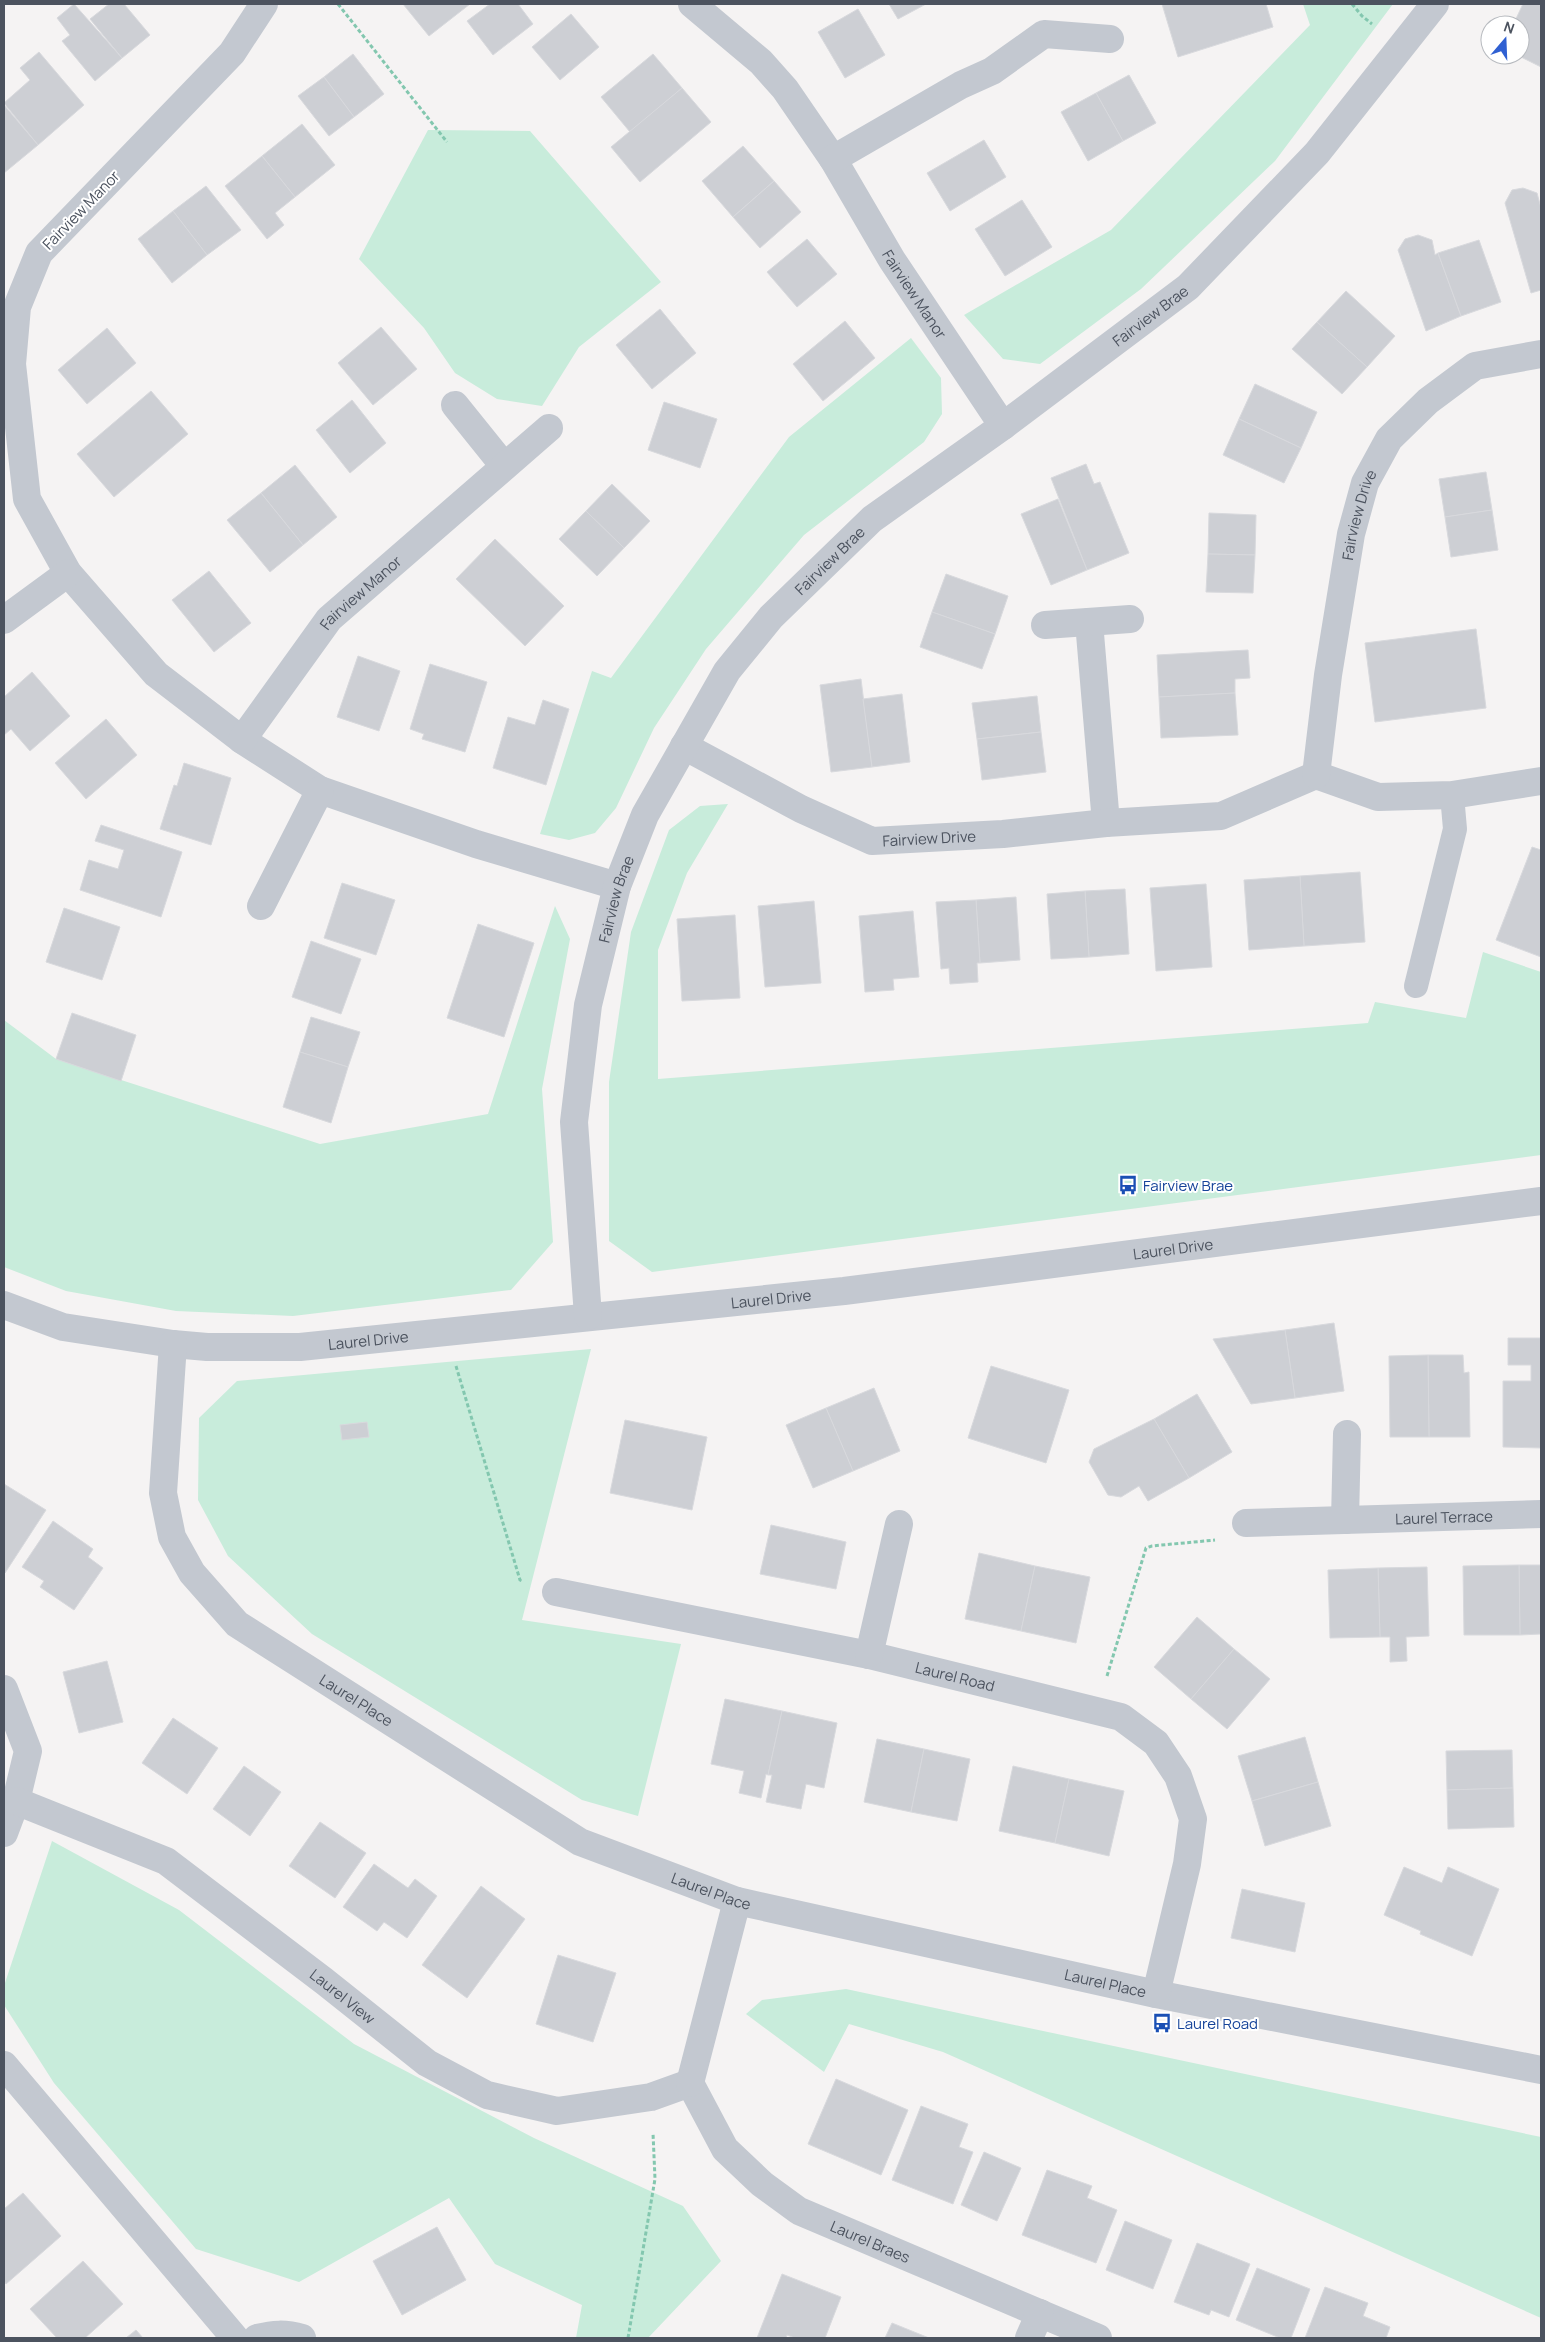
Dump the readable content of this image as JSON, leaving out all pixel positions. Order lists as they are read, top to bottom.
{
  "streets": {
    "street": [
      "Fairview Manor",
      "Fairview Brae",
      "Fairview Drive",
      "Laurel Drive",
      "Laurel Terrace",
      "Laurel Road",
      "Laurel Place",
      "Laurel View",
      "Laurel Braes"
    ]
  },
  "crossings": [
    ["Fairview Manor", "Fairview Brae"],
    ["Fairview Brae", "Fairview Drive"],
    ["Fairview Brae", "Laurel Drive"],
    ["Laurel Drive", "Laurel Place"],
    ["Laurel Road", "Laurel Place"],
    ["Laurel View", "Laurel Braes"]
  ],
  "places": {
    "bus stop": ["Fairview Brae", "Laurel Road"]
  },
  "north": "top"
}
